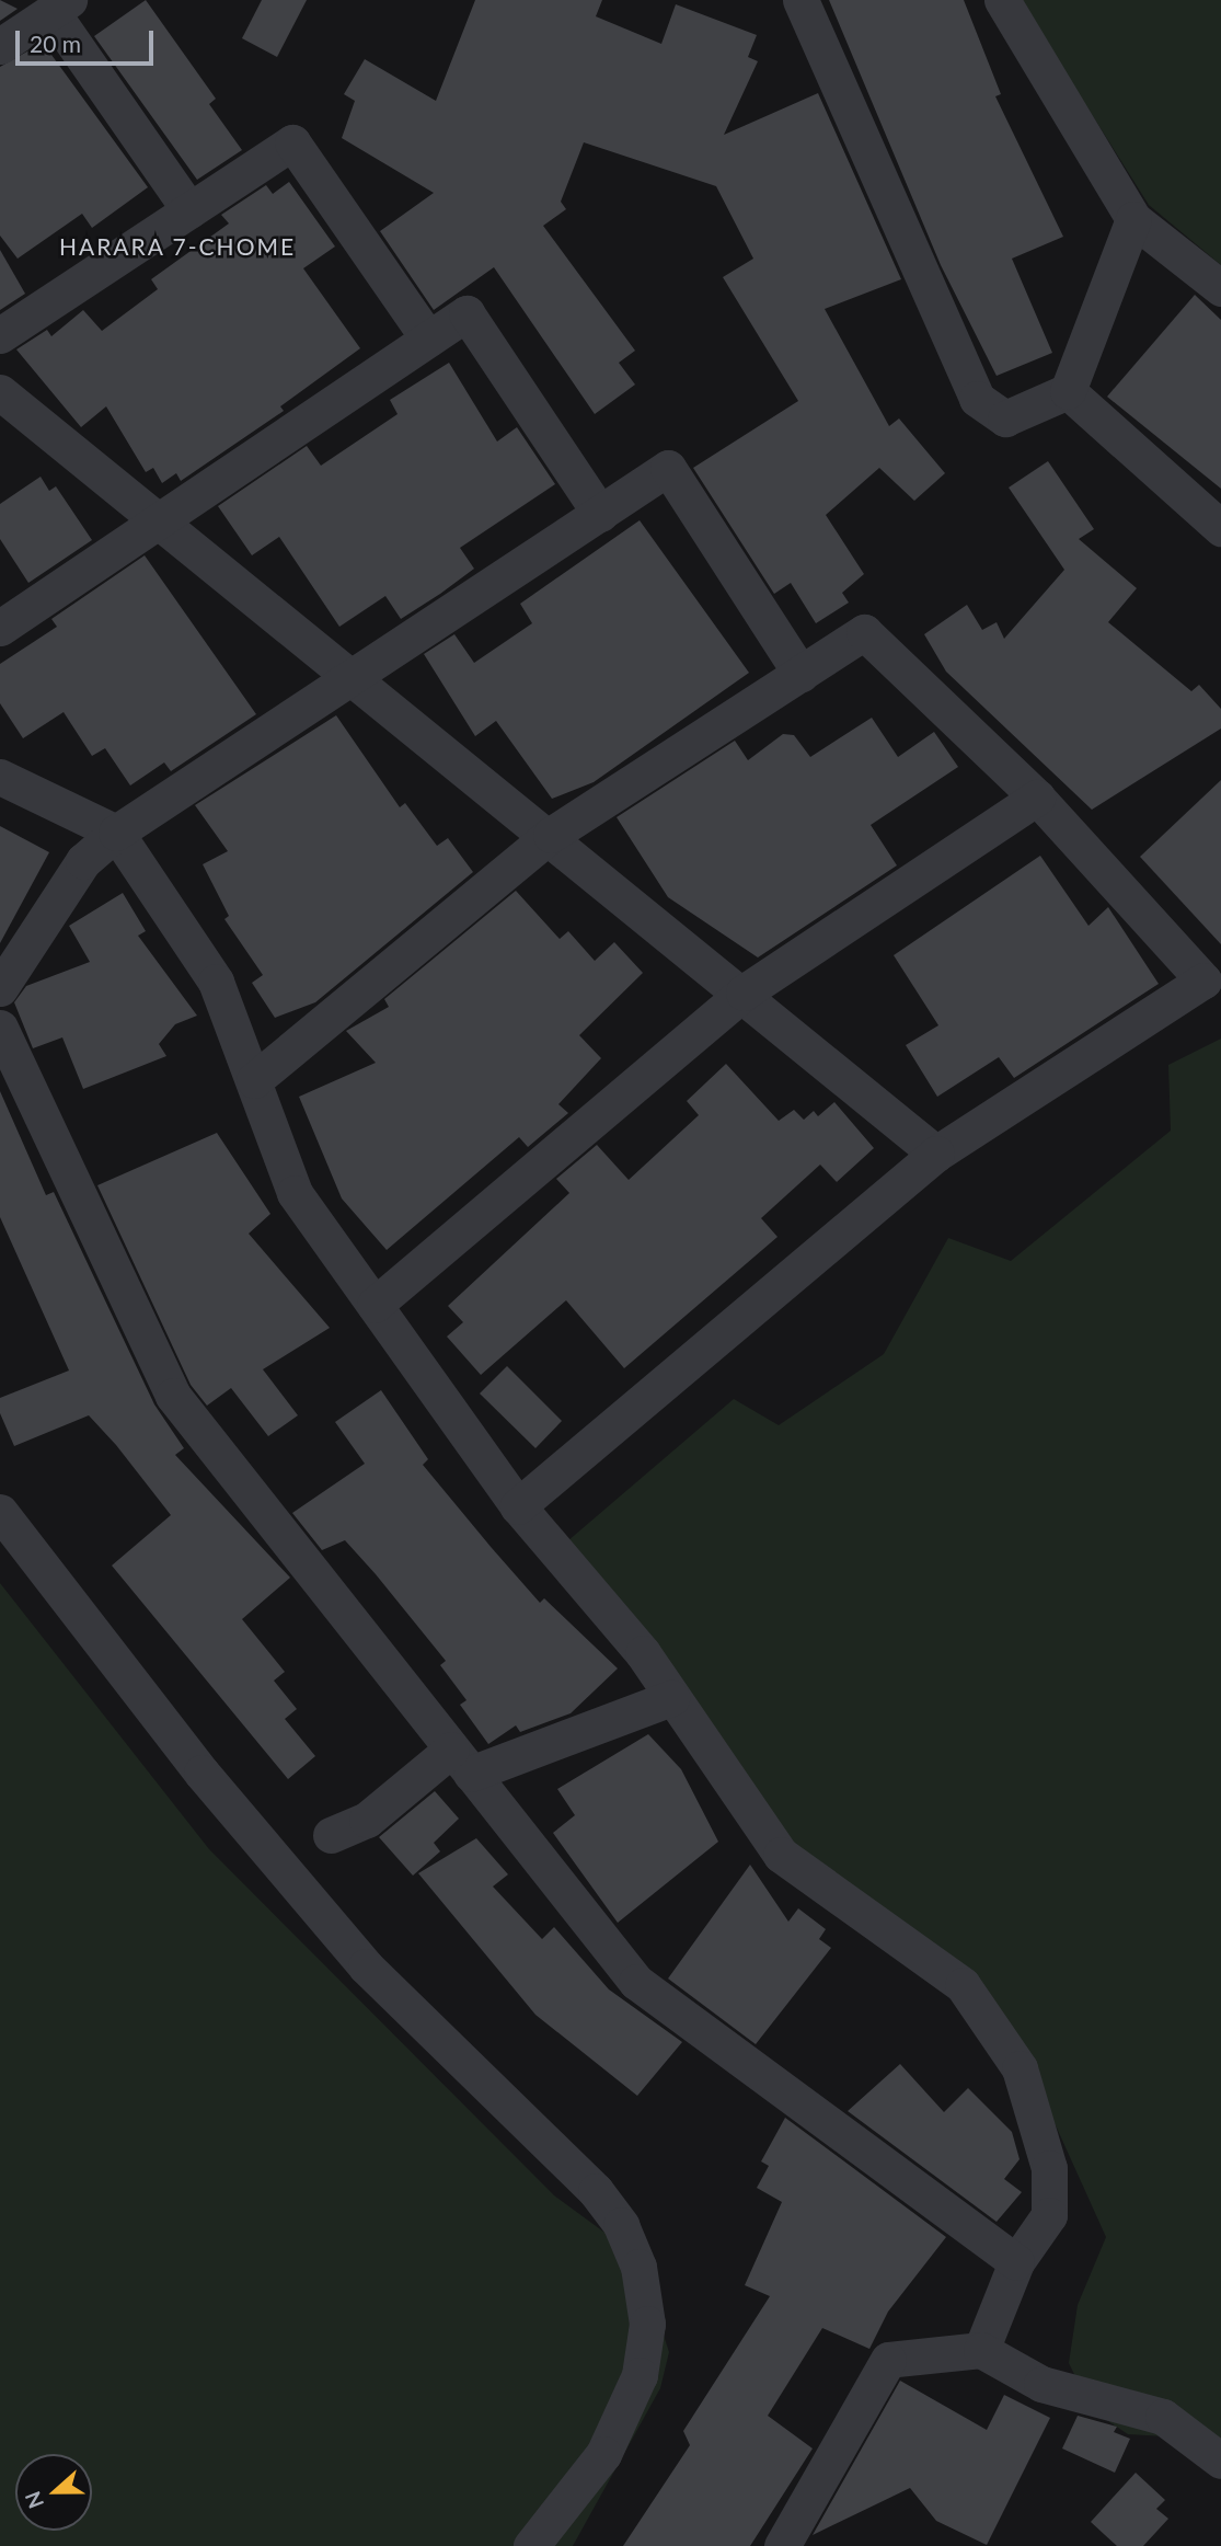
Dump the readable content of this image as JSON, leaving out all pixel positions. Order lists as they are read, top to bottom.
{
  "districts": ["HARARA 7-CHOME"],
  "scale_bar": "20 m",
  "north": "left"
}
